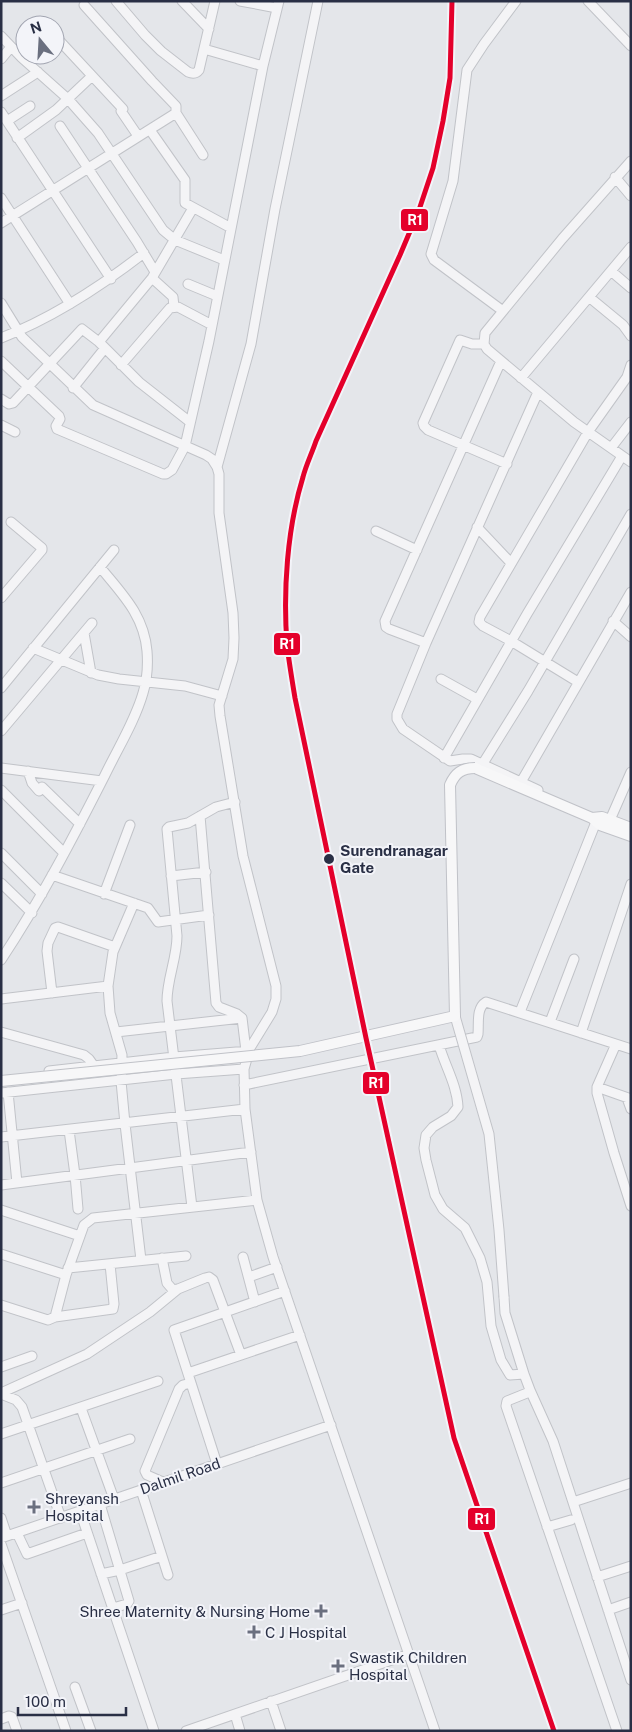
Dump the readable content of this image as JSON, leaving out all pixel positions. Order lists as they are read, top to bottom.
{
  "streets": {
    "street": ["Dalmil Road"]
  },
  "places": {
    "other": ["Surendranagar Gate"],
    "health": [
      "Shreyansh Hospital",
      "Shree Maternity & Nursing Home",
      "C J Hospital",
      "Swastik Children Hospital"
    ]
  },
  "lines": ["transit line R1"],
  "scale_bar": "100 m",
  "north": "top"
}
